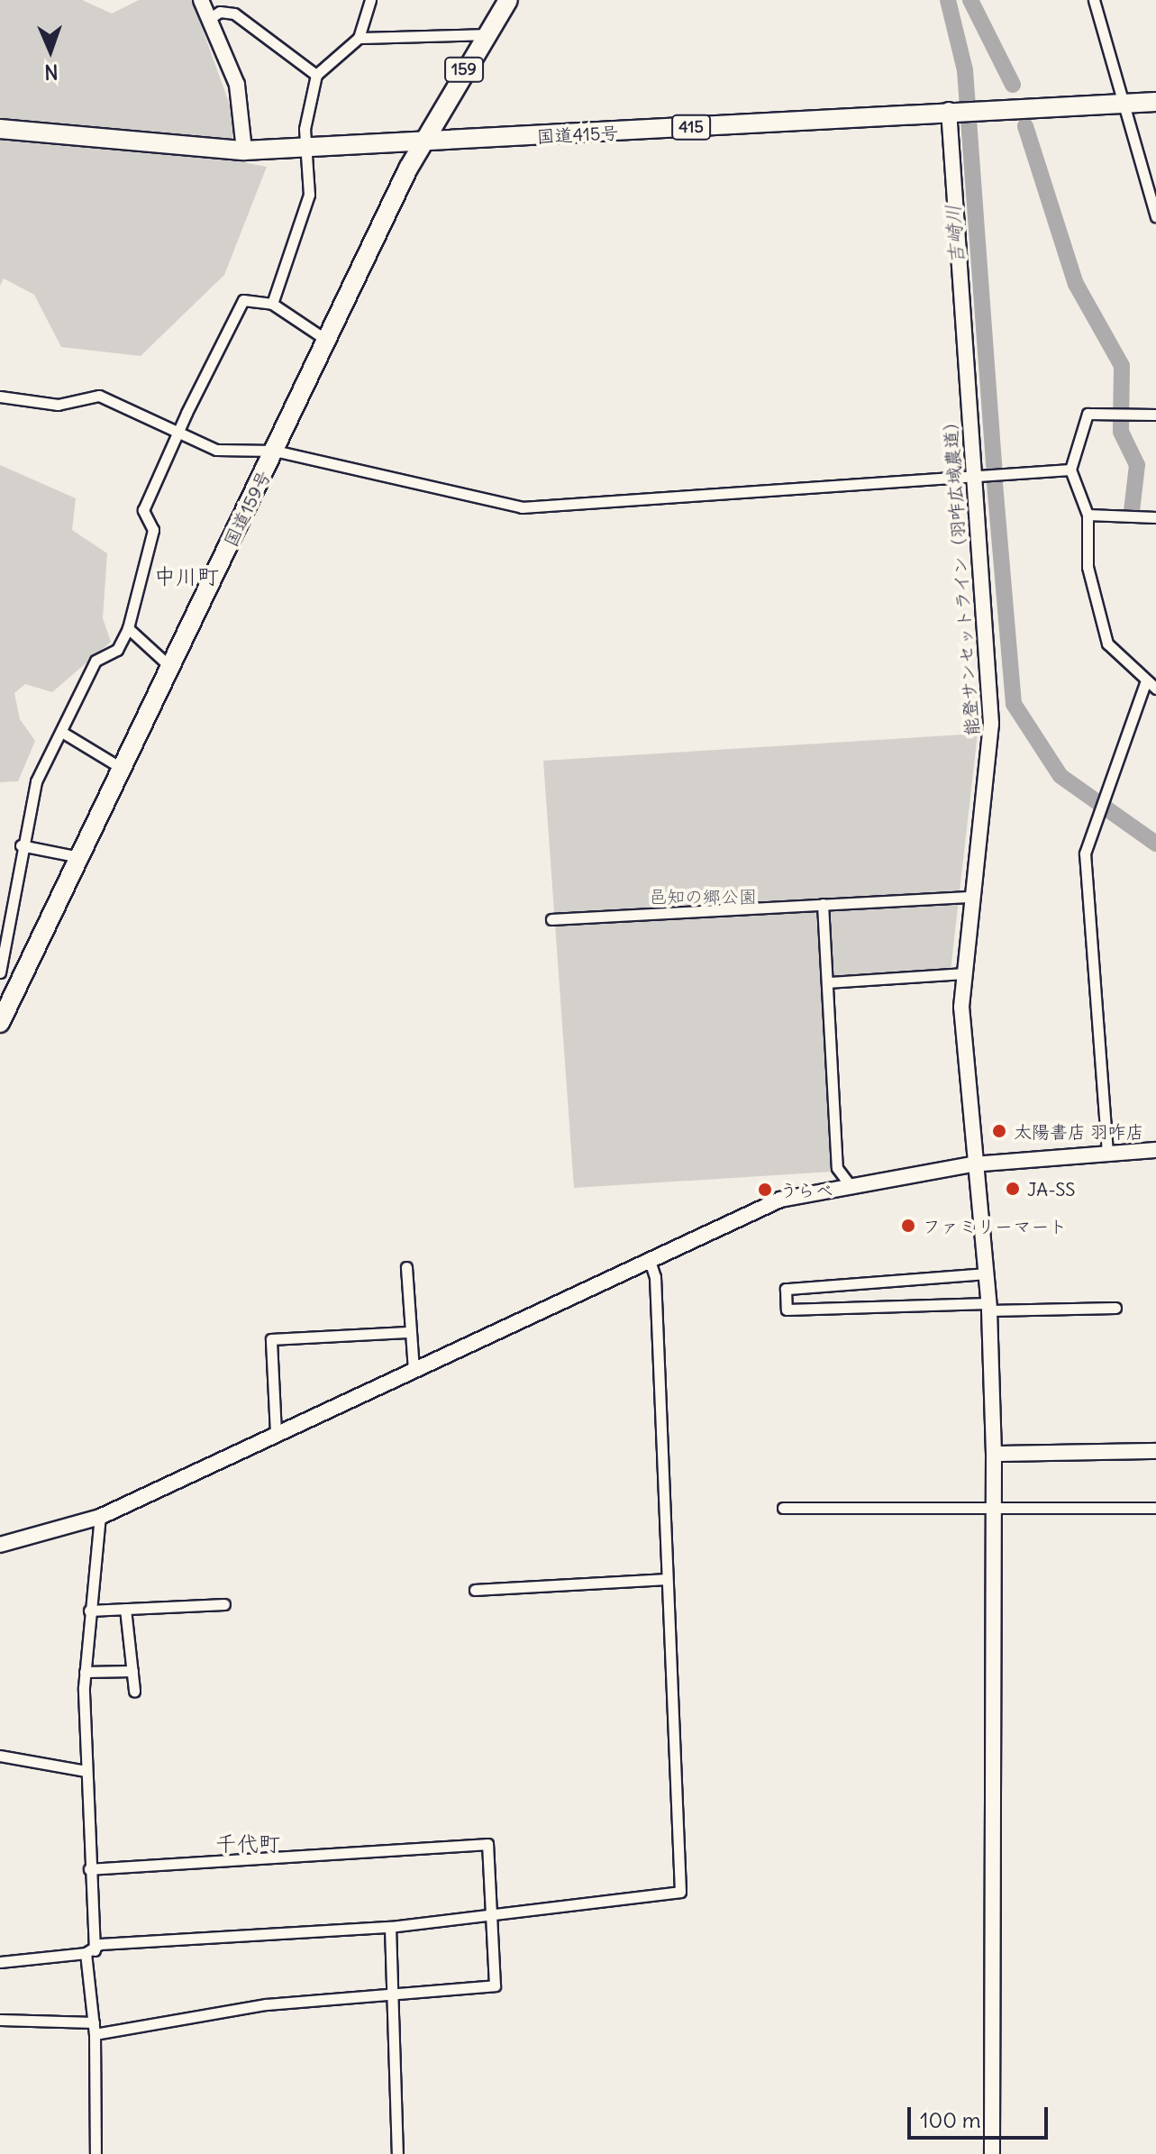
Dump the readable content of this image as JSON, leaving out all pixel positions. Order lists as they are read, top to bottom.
{
  "streets": {
    "highway": [
      "159",
      "415",
      "国道415号",
      "国道159号"
    ],
    "street": ["能登サンセットライン（羽咋広域農道）"]
  },
  "crossings": [
    ["国道415号", "国道159号"],
    ["国道415号", "能登サンセットライン（羽咋広域農道）"]
  ],
  "districts": ["中川町", "千代町"],
  "water": ["吉崎川"],
  "parks": ["邑知の郷公園"],
  "places": [
    "太陽書店 羽咋店",
    "JA-SS",
    "うらべ",
    "ファミリーマート"
  ],
  "scale_bar": "100 m",
  "north": "bottom"
}
